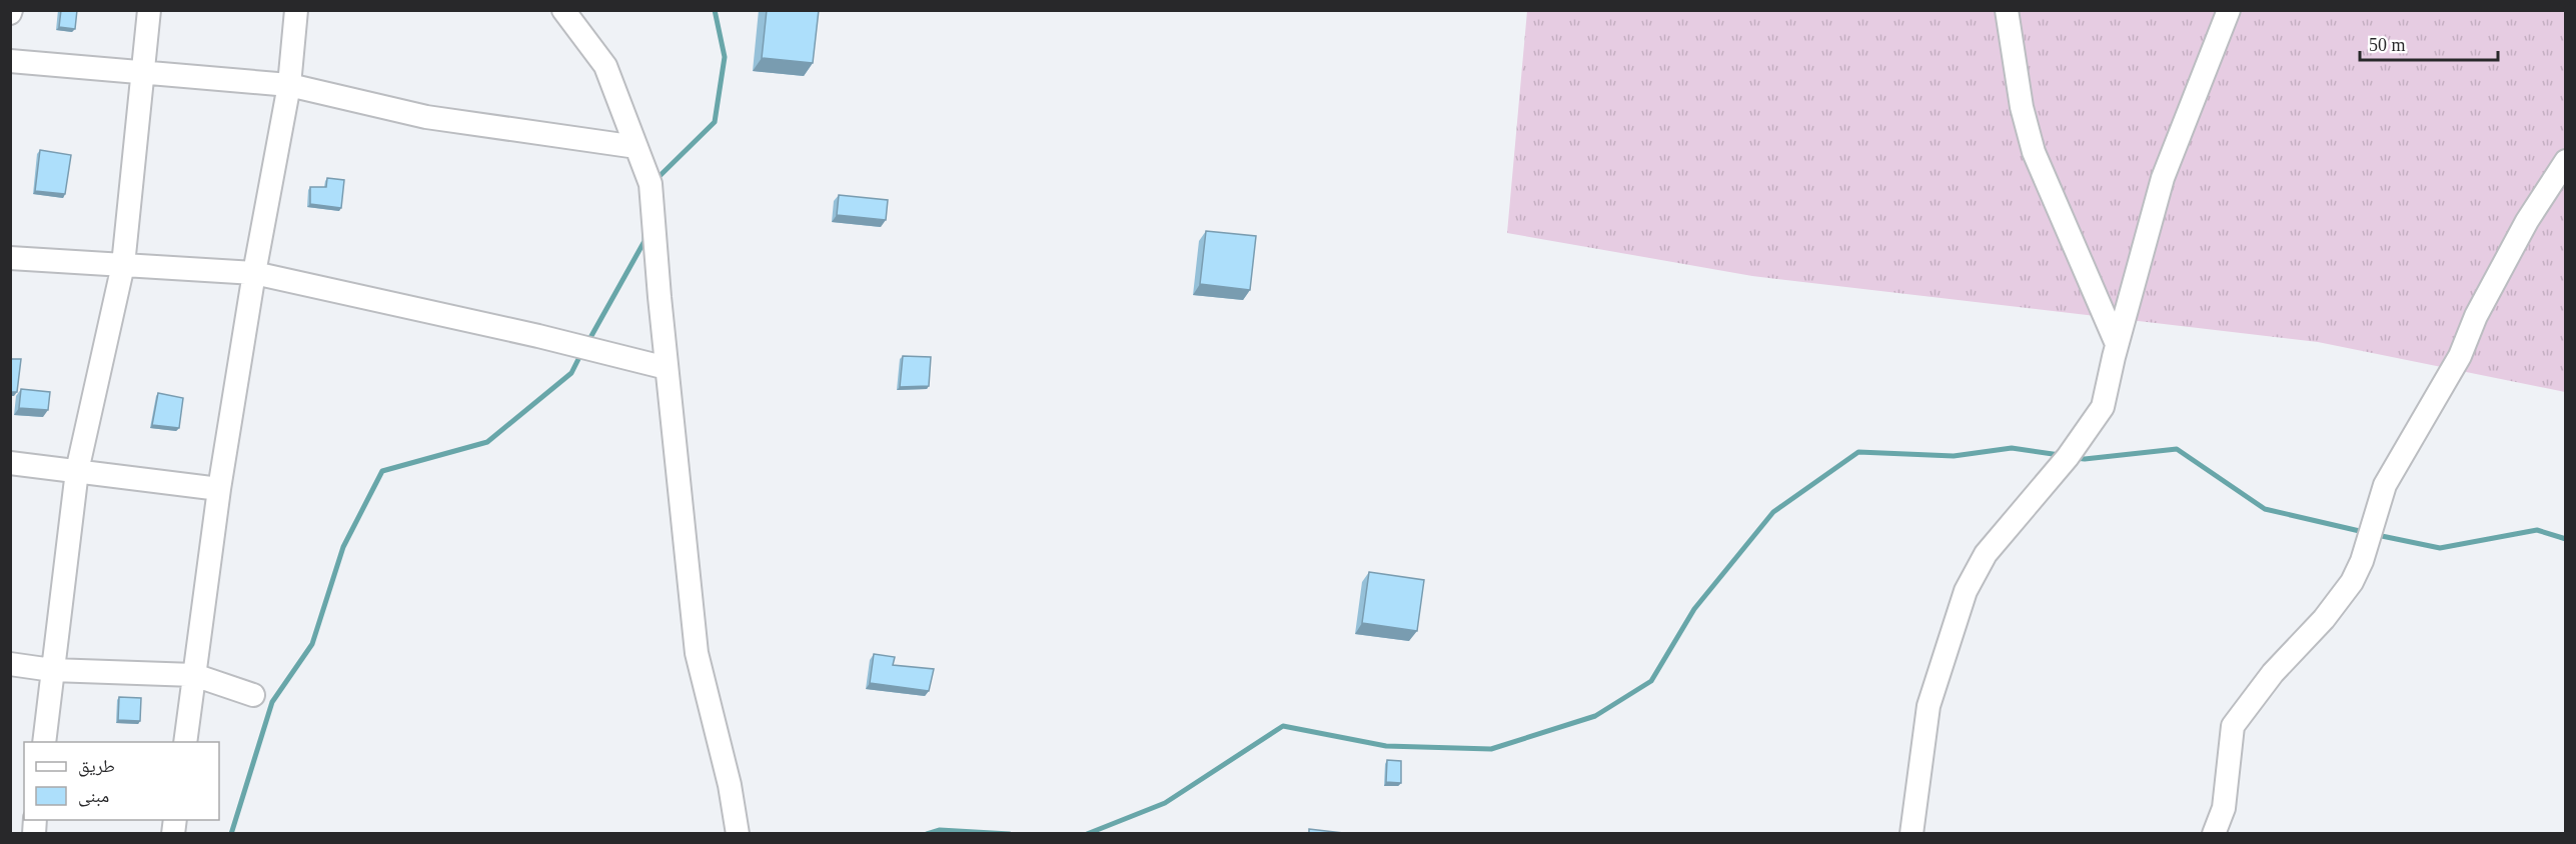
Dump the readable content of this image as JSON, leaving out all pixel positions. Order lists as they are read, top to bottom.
{
  "legend": ["طريق", "مبنى"],
  "scale_bar": "50 m"
}
